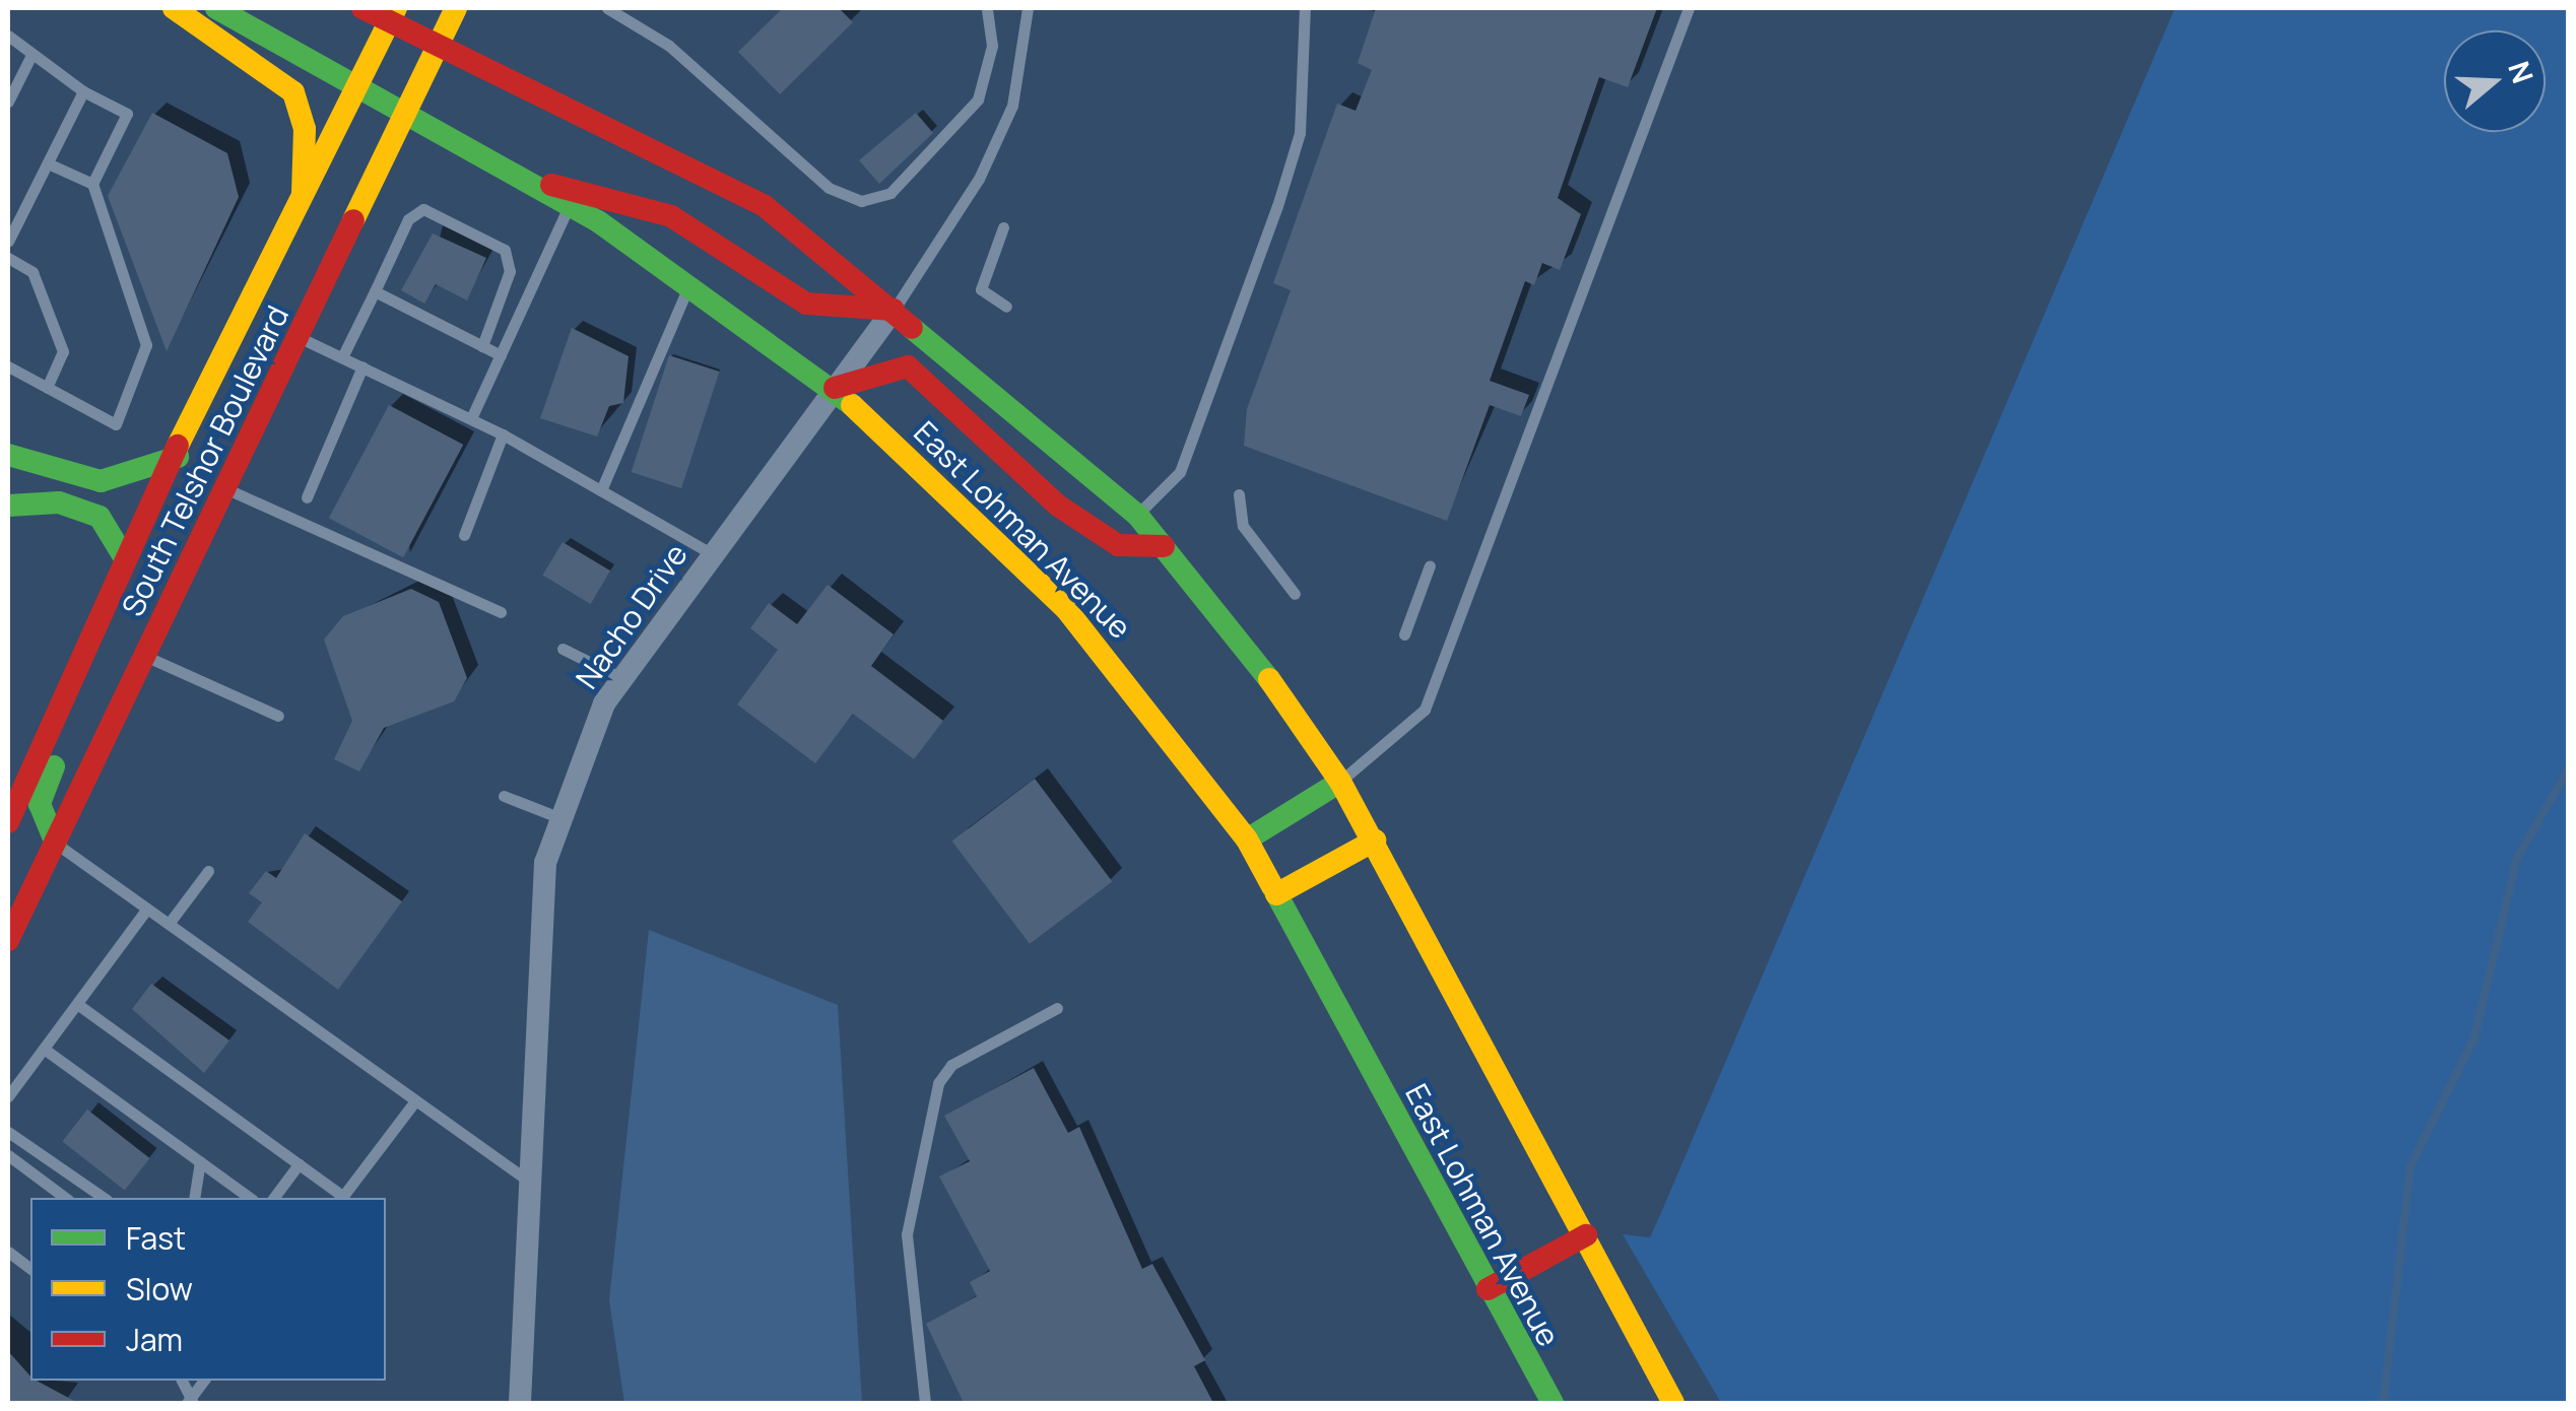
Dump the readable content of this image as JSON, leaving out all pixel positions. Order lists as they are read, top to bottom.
{
  "streets": {
    "main road": ["South Telshor Boulevard", "East Lohman Avenue"],
    "street": ["Nacho Drive"]
  },
  "crossings": [
    ["South Telshor Boulevard", "East Lohman Avenue"],
    ["East Lohman Avenue", "Nacho Drive"]
  ],
  "legend": ["Fast", "Slow", "Jam"],
  "north": "right"
}
